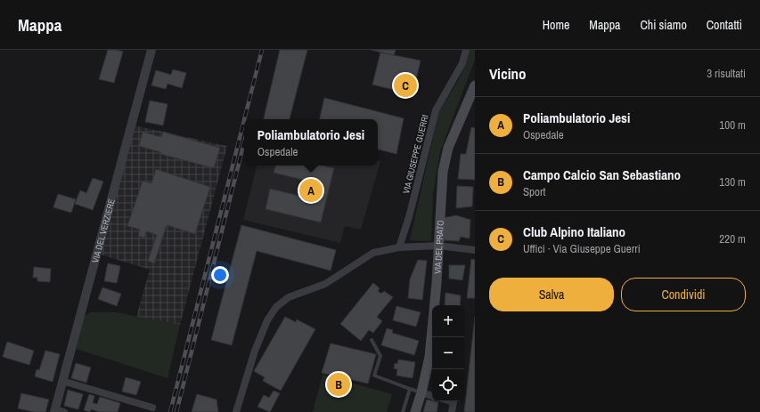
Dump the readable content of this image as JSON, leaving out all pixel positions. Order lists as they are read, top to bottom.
{
  "streets": {
    "main road": ["VIA DEL PRATO"],
    "street": ["VIA GIUSEPPE GUERRI", "VIA DEL VERZIERE"]
  },
  "page": {
    "header": "Mappa",
    "nav": [
      "Home",
      "Mappa",
      "Chi siamo",
      "Contatti"
    ],
    "heading": ["Vicino", "3 risultati"],
    "pins": ["C", "A", "B"],
    "list": [
      {
        "mark": "A",
        "name": "Poliambulatorio Jesi",
        "note": "Ospedale",
        "value": "100 m"
      },
      {
        "mark": "B",
        "name": "Campo Calcio San Sebastiano",
        "note": "Sport",
        "value": "130 m"
      },
      {
        "mark": "C",
        "name": "Club Alpino Italiano",
        "note": "Uffici · Via Giuseppe Guerri",
        "value": "220 m"
      }
    ],
    "popup": ["Poliambulatorio Jesi", "Ospedale"],
    "buttons": ["Salva", "Condividi"],
    "map_buttons": ["+", "−"]
  }
}
